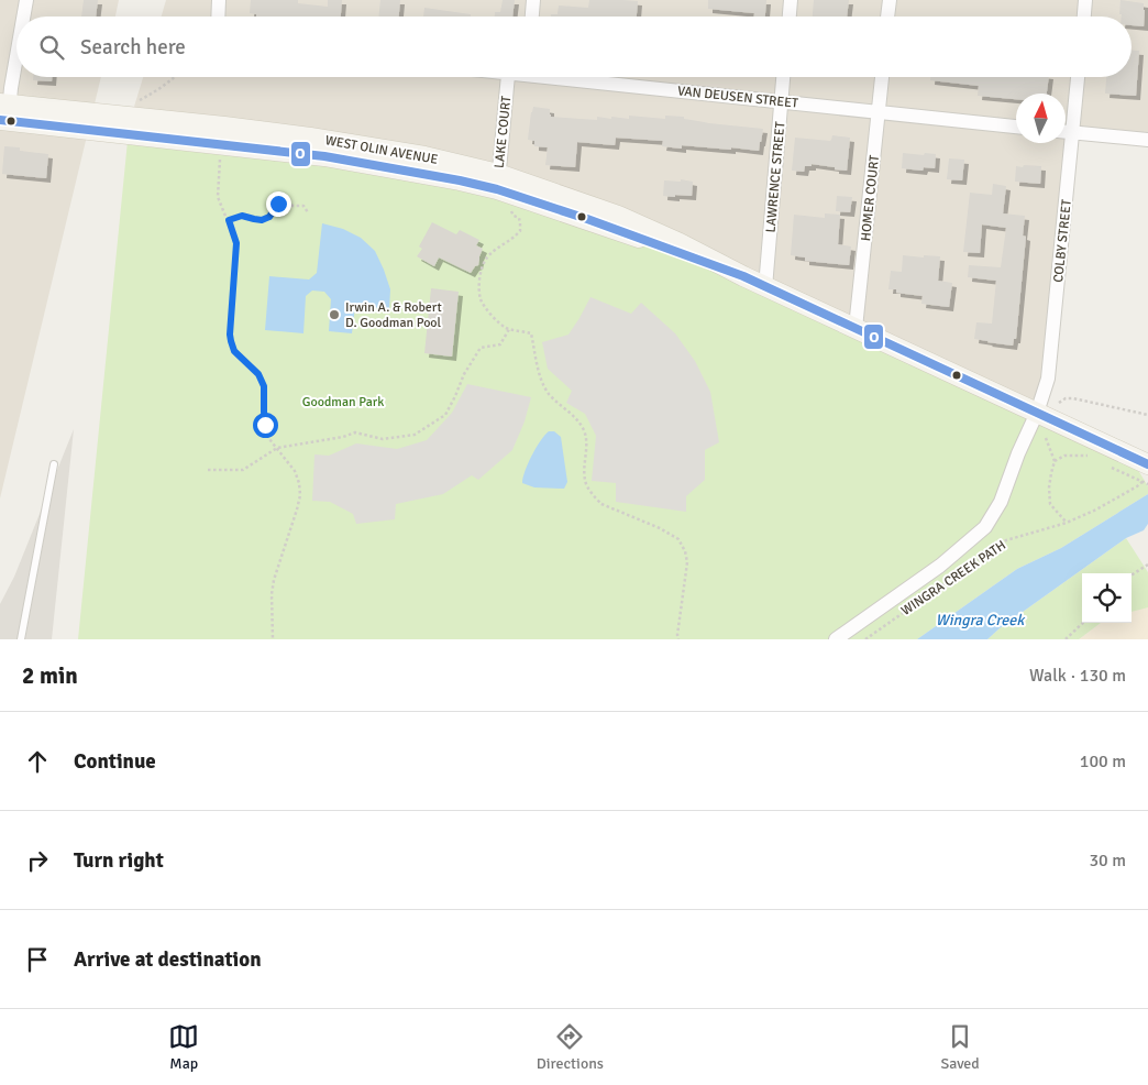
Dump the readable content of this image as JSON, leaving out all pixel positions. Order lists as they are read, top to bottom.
{
  "streets": {
    "street": [
      "VAN DEUSEN STREET",
      "LAKE COURT",
      "WEST OLIN AVENUE",
      "LAWRENCE STREET",
      "HOMER COURT",
      "COLBY STREET"
    ],
    "path": ["WINGRA CREEK PATH"]
  },
  "crossings": [
    ["VAN DEUSEN STREET", "LAWRENCE STREET"],
    ["VAN DEUSEN STREET", "HOMER COURT"],
    ["LAKE COURT", "WEST OLIN AVENUE"],
    ["WEST OLIN AVENUE", "LAWRENCE STREET"],
    ["WEST OLIN AVENUE", "HOMER COURT"],
    ["WEST OLIN AVENUE", "COLBY STREET"]
  ],
  "water": ["Wingra Creek"],
  "parks": ["Goodman Park"],
  "places": ["Irwin A. & Robert D. Goodman Pool"],
  "lines": ["transit line O"],
  "north": "top",
  "page": {
    "search": "Search here",
    "heading": ["2 min", "Walk · 130 m"],
    "list": [
      ["Continue", "100 m"],
      ["Turn right", "30 m"],
      "Arrive at destination"
    ],
    "nav": ["Map", "Directions", "Saved"]
  }
}
